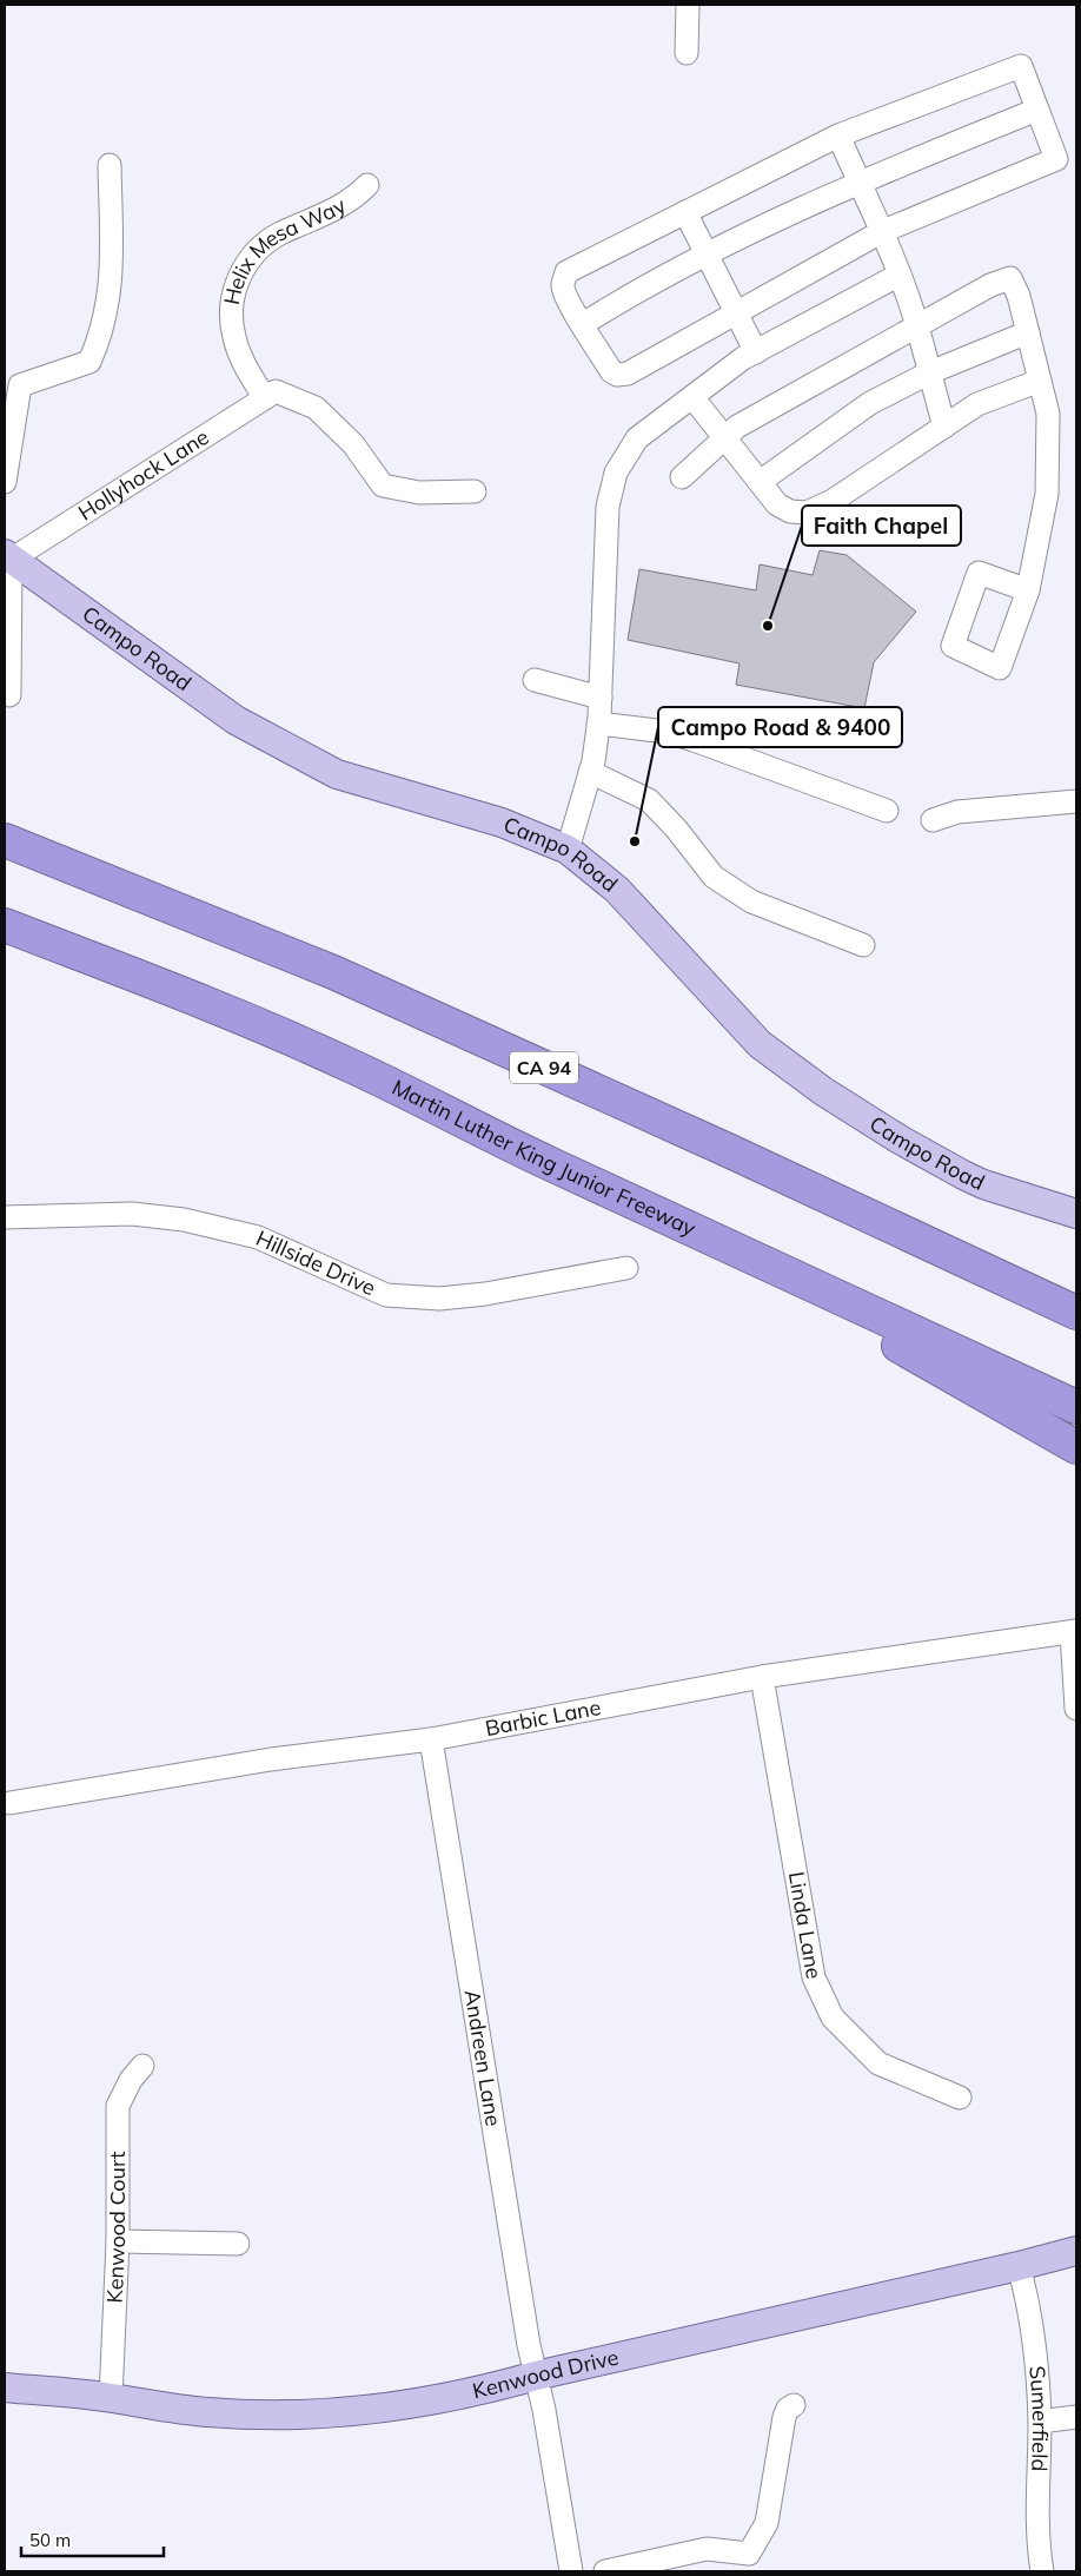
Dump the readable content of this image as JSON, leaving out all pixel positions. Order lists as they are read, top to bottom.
{
  "streets": {
    "highway": ["CA 94", "Martin Luther King Junior Freeway"],
    "main road": ["Campo Road", "Kenwood Drive"],
    "street": [
      "Helix Mesa Way",
      "Hollyhock Lane",
      "Hillside Drive",
      "Barbic Lane",
      "Linda Lane",
      "Andreen Lane",
      "Kenwood Court",
      "Sumerfield"
    ]
  },
  "crossings": [
    ["Helix Mesa Way", "Hollyhock Lane"],
    ["Hollyhock Lane", "Campo Road"],
    ["Barbic Lane", "Linda Lane"],
    ["Barbic Lane", "Andreen Lane"],
    ["Andreen Lane", "Kenwood Drive"],
    ["Kenwood Court", "Kenwood Drive"],
    ["Kenwood Drive", "Sumerfield"]
  ],
  "places": ["Faith Chapel", "Campo Road & 9400"],
  "scale_bar": "50 m"
}
